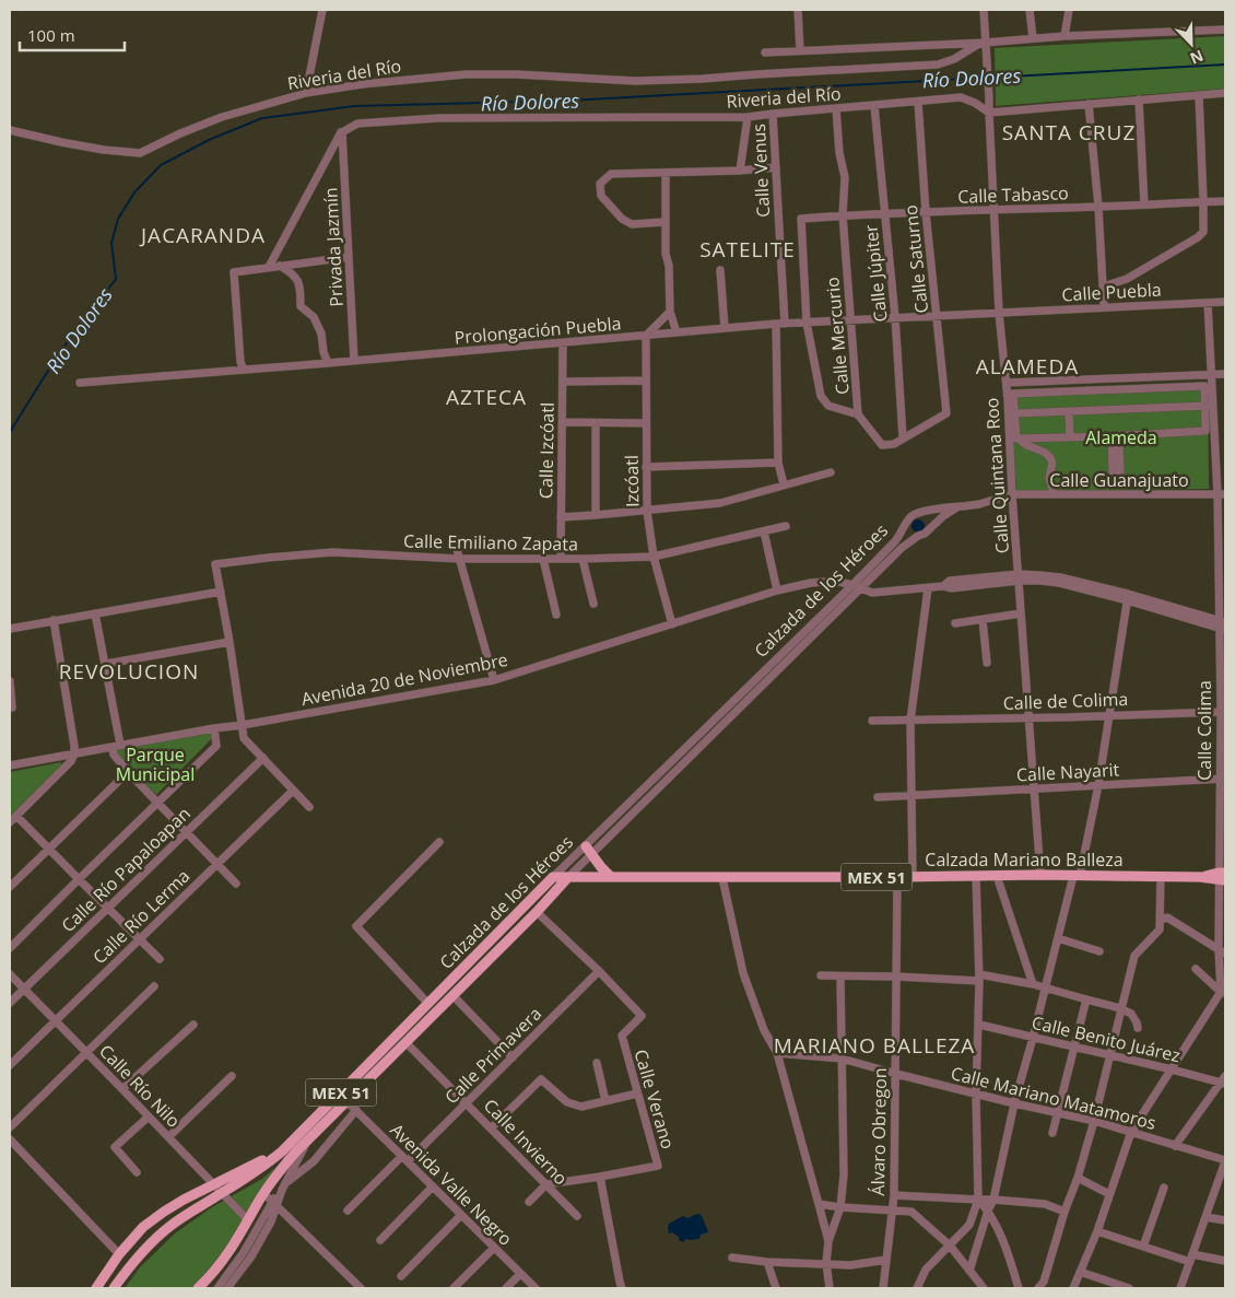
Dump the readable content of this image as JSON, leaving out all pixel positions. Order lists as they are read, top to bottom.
{
  "streets": {
    "main road": ["Calzada de los Héroes", "Calzada Mariano Balleza", "MEX 51"],
    "street": [
      "Riveria del Río",
      "Calle Venus",
      "Calle Tabasco",
      "Privada Jazmín",
      "Calle Saturno",
      "Calle Júpiter",
      "Calle Puebla",
      "Prolongación Puebla",
      "Calle Mercurio",
      "Calle Izcóatl",
      "Calle Quintana Roo",
      "Calle Guanajuato",
      "Izcóatl",
      "Calle Emiliano Zapata",
      "Avenida 20 de Noviembre",
      "Calle de Colima",
      "Calle Colima",
      "Calle Nayarit",
      "Calle Río Papaloapan",
      "Calle Río Lerma",
      "Calle Benito Juárez",
      "Calle Primavera",
      "Calle Río Nilo",
      "Calle Mariano Matamoros",
      "Calle Verano",
      "Álvaro Obregon",
      "Calle Invierno",
      "Avenida Valle Negro"
    ]
  },
  "crossings": [
    ["Riveria del Río", "Calle Venus"],
    ["Riveria del Río", "Privada Jazmín"],
    ["Riveria del Río", "Calle Saturno"],
    ["Riveria del Río", "Calle Júpiter"],
    ["Riveria del Río", "Calle Mercurio"],
    ["Riveria del Río", "Calle Quintana Roo"],
    ["Calle Venus", "Prolongación Puebla"],
    ["Calle Tabasco", "Calle Saturno"],
    ["Calle Tabasco", "Calle Júpiter"],
    ["Calle Tabasco", "Prolongación Puebla"],
    ["Calle Tabasco", "Calle Mercurio"],
    ["Calle Tabasco", "Calle Quintana Roo"],
    ["Privada Jazmín", "Prolongación Puebla"],
    ["Calle Saturno", "Calle Júpiter"],
    ["Calle Saturno", "Prolongación Puebla"],
    ["Calle Saturno", "Calle Mercurio"],
    ["Calle Júpiter", "Prolongación Puebla"],
    ["Calle Júpiter", "Calle Mercurio"],
    ["Calle Puebla", "Prolongación Puebla"],
    ["Calle Puebla", "Calle Quintana Roo"],
    ["Calle Puebla", "Calle Colima"],
    ["Prolongación Puebla", "Calle Mercurio"],
    ["Prolongación Puebla", "Calle Izcóatl"],
    ["Prolongación Puebla", "Calle Quintana Roo"],
    ["Prolongación Puebla", "Izcóatl"],
    ["Calle Izcóatl", "Calle Emiliano Zapata"],
    ["Calle Quintana Roo", "Calle Guanajuato"],
    ["Calle Quintana Roo", "Avenida 20 de Noviembre"],
    ["Calle Quintana Roo", "Calle de Colima"],
    ["Calle Quintana Roo", "Calle Nayarit"],
    ["Calle Quintana Roo", "Calzada Mariano Balleza"],
    ["Calle Guanajuato", "Calzada de los Héroes"],
    ["Calle Guanajuato", "Calle Colima"],
    ["Izcóatl", "Calle Emiliano Zapata"],
    ["Izcóatl", "Avenida 20 de Noviembre"],
    ["Calzada de los Héroes", "Avenida 20 de Noviembre"],
    ["Calzada de los Héroes", "Calzada Mariano Balleza"],
    ["Calzada de los Héroes", "Calle Río Nilo"],
    ["Calzada de los Héroes", "Calle Invierno"],
    ["Calzada de los Héroes", "Avenida Valle Negro"],
    ["Avenida 20 de Noviembre", "Calle Colima"],
    ["Calle de Colima", "Calle Colima"],
    ["Calle Colima", "Calle Nayarit"],
    ["Calle Colima", "Calzada Mariano Balleza"],
    ["Calzada Mariano Balleza", "Álvaro Obregon"],
    ["Calle Río Papaloapan", "Calle Río Nilo"],
    ["Calle Río Lerma", "Calle Río Nilo"],
    ["Calle Primavera", "Calle Verano"],
    ["Calle Primavera", "Calle Invierno"],
    ["Calle Primavera", "Avenida Valle Negro"],
    ["Calle Mariano Matamoros", "Álvaro Obregon"]
  ],
  "districts": [
    "SANTA CRUZ",
    "JACARANDA",
    "SATELITE",
    "ALAMEDA",
    "AZTECA",
    "REVOLUCION",
    "MARIANO BALLEZA"
  ],
  "water": ["Río Dolores"],
  "parks": ["Alameda", "Parque Municipal"],
  "scale_bar": "100 m",
  "north": "bottom right"
}
